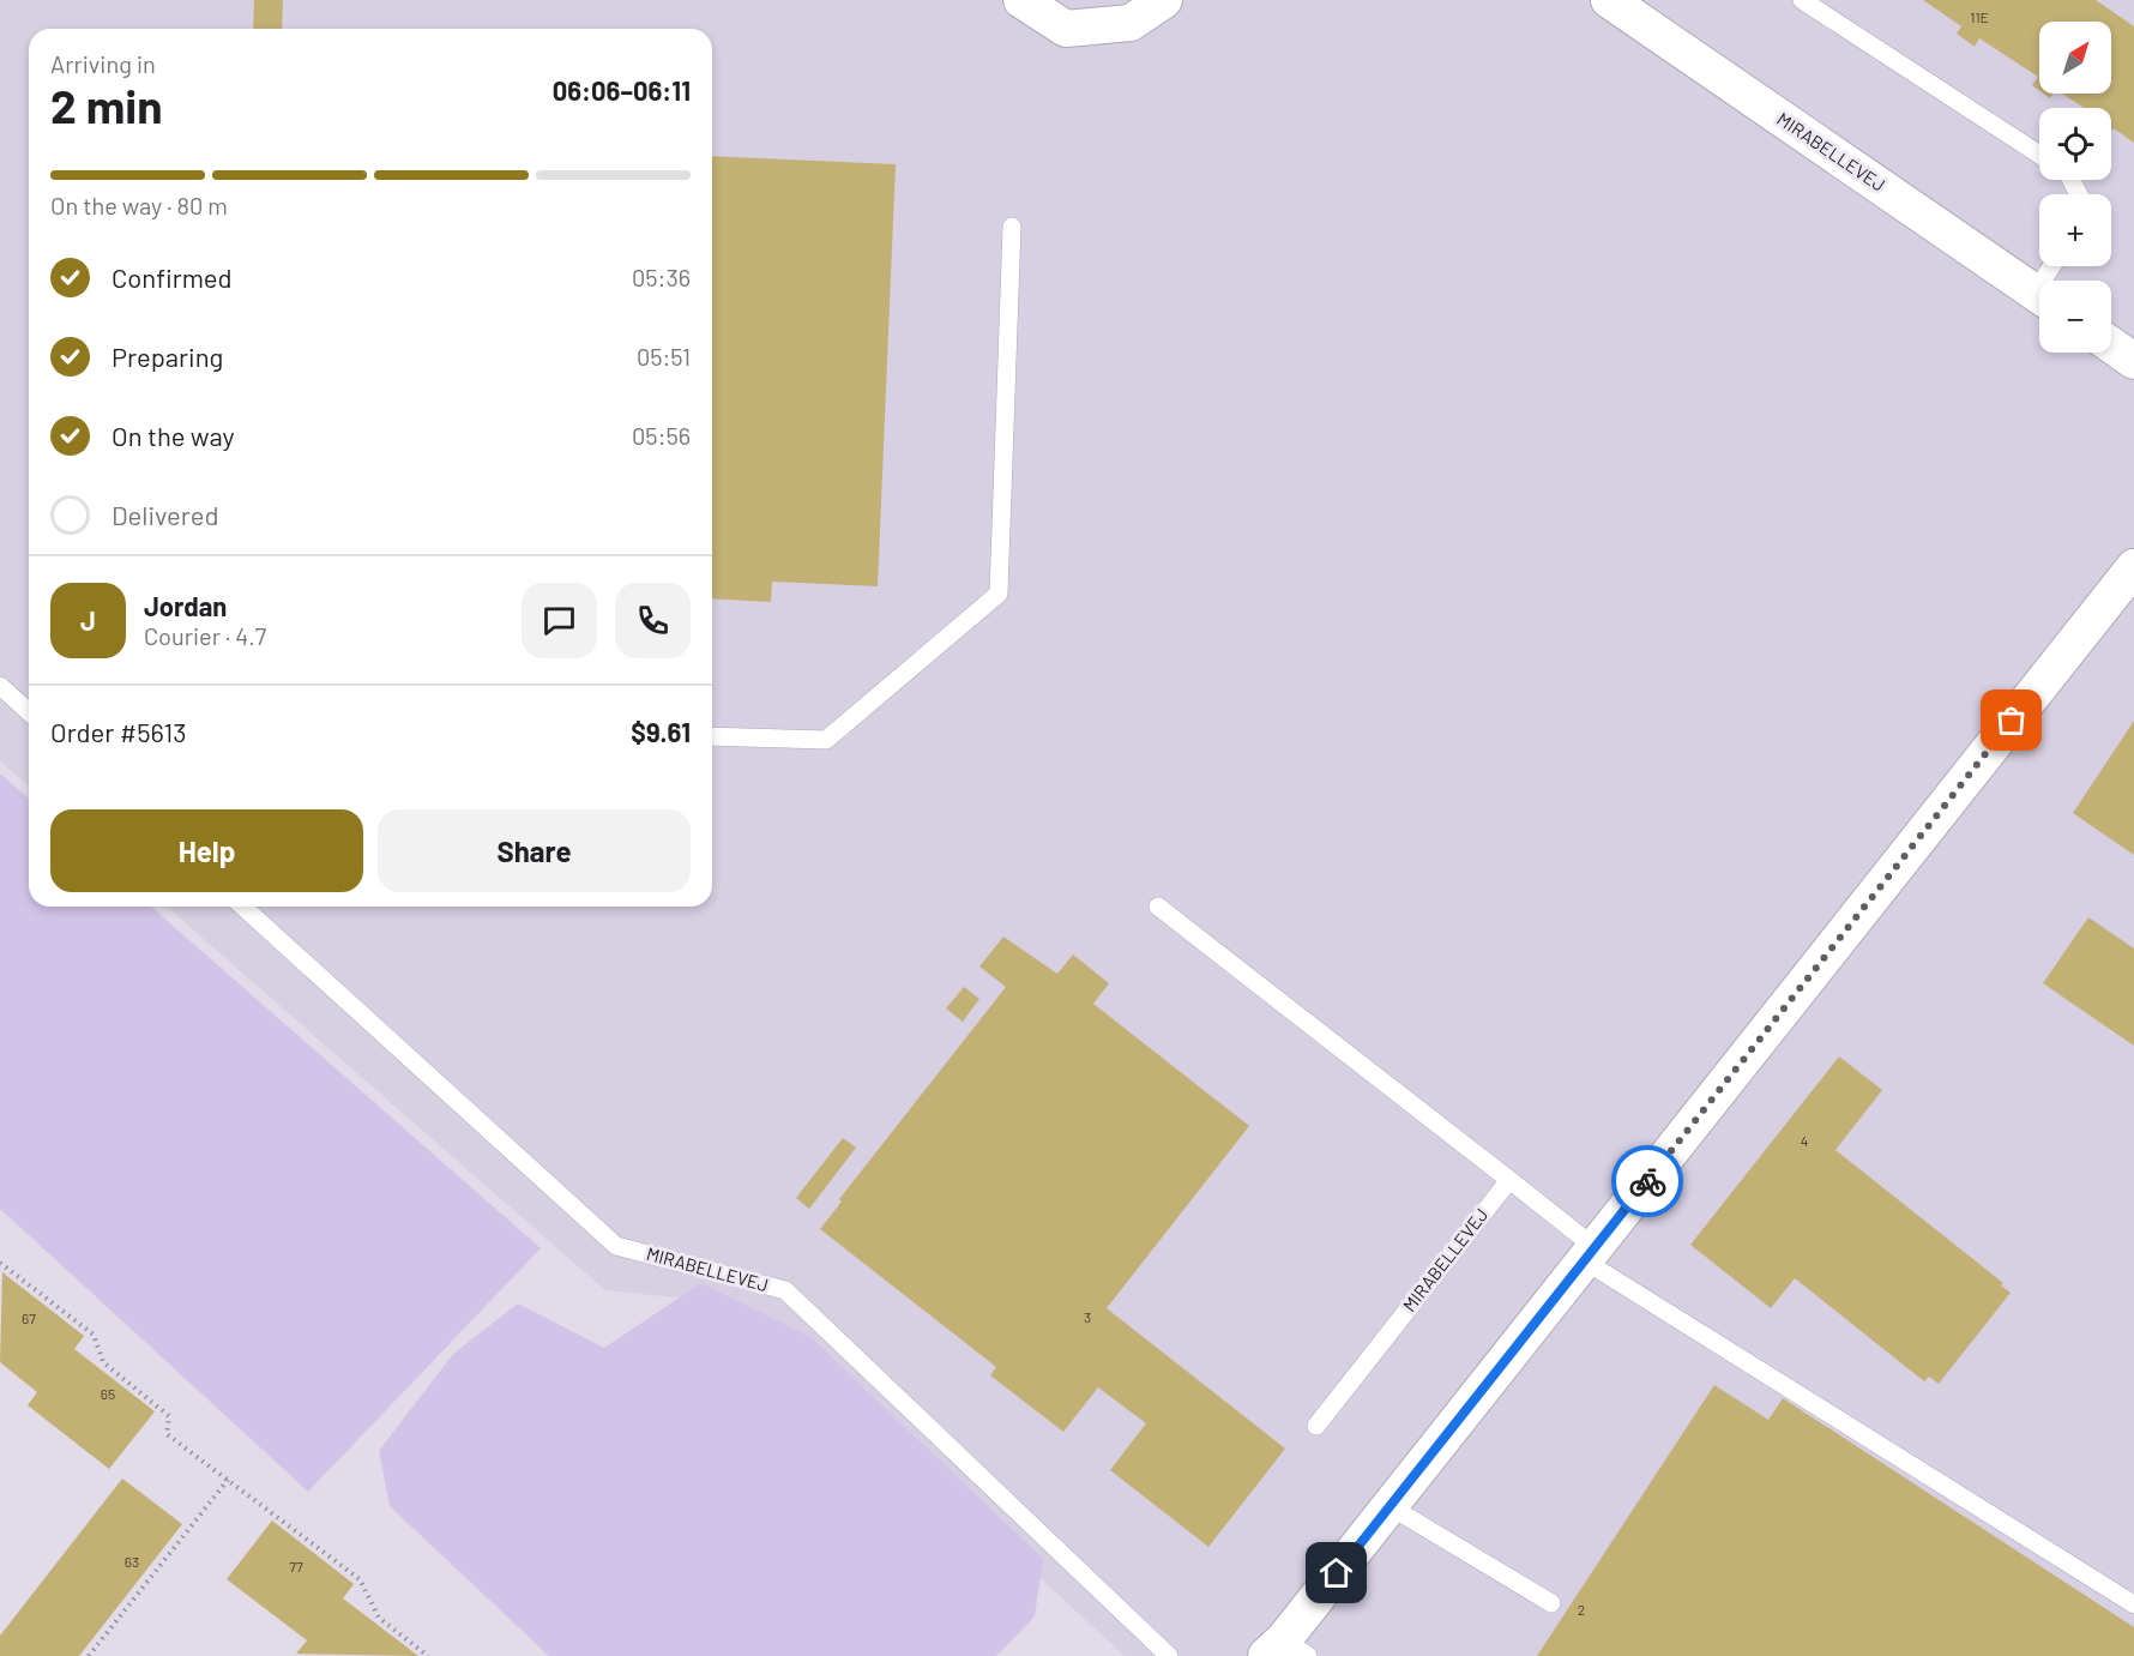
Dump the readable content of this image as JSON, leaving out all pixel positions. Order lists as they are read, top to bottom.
{
  "streets": {
    "street": ["MIRABELLEVEJ"]
  },
  "house_numbers": [
    "11E",
    "4",
    "3",
    "67",
    "65",
    "63",
    "77",
    "2"
  ],
  "north": "top right",
  "page": {
    "map_buttons": ["+", "−"],
    "heading": ["2 min", "Arriving in", "06:06–06:11"],
    "panel": [
      "Jordan",
      "Courier · 4.7",
      "Order #5613",
      "$9.61"
    ],
    "bar": "On the way · 80 m",
    "list": [
      ["Confirmed", "05:36"],
      ["Preparing", "05:51"],
      ["On the way", "05:56"],
      "Delivered"
    ],
    "round": "J",
    "buttons": ["Help", "Share"]
  }
}
